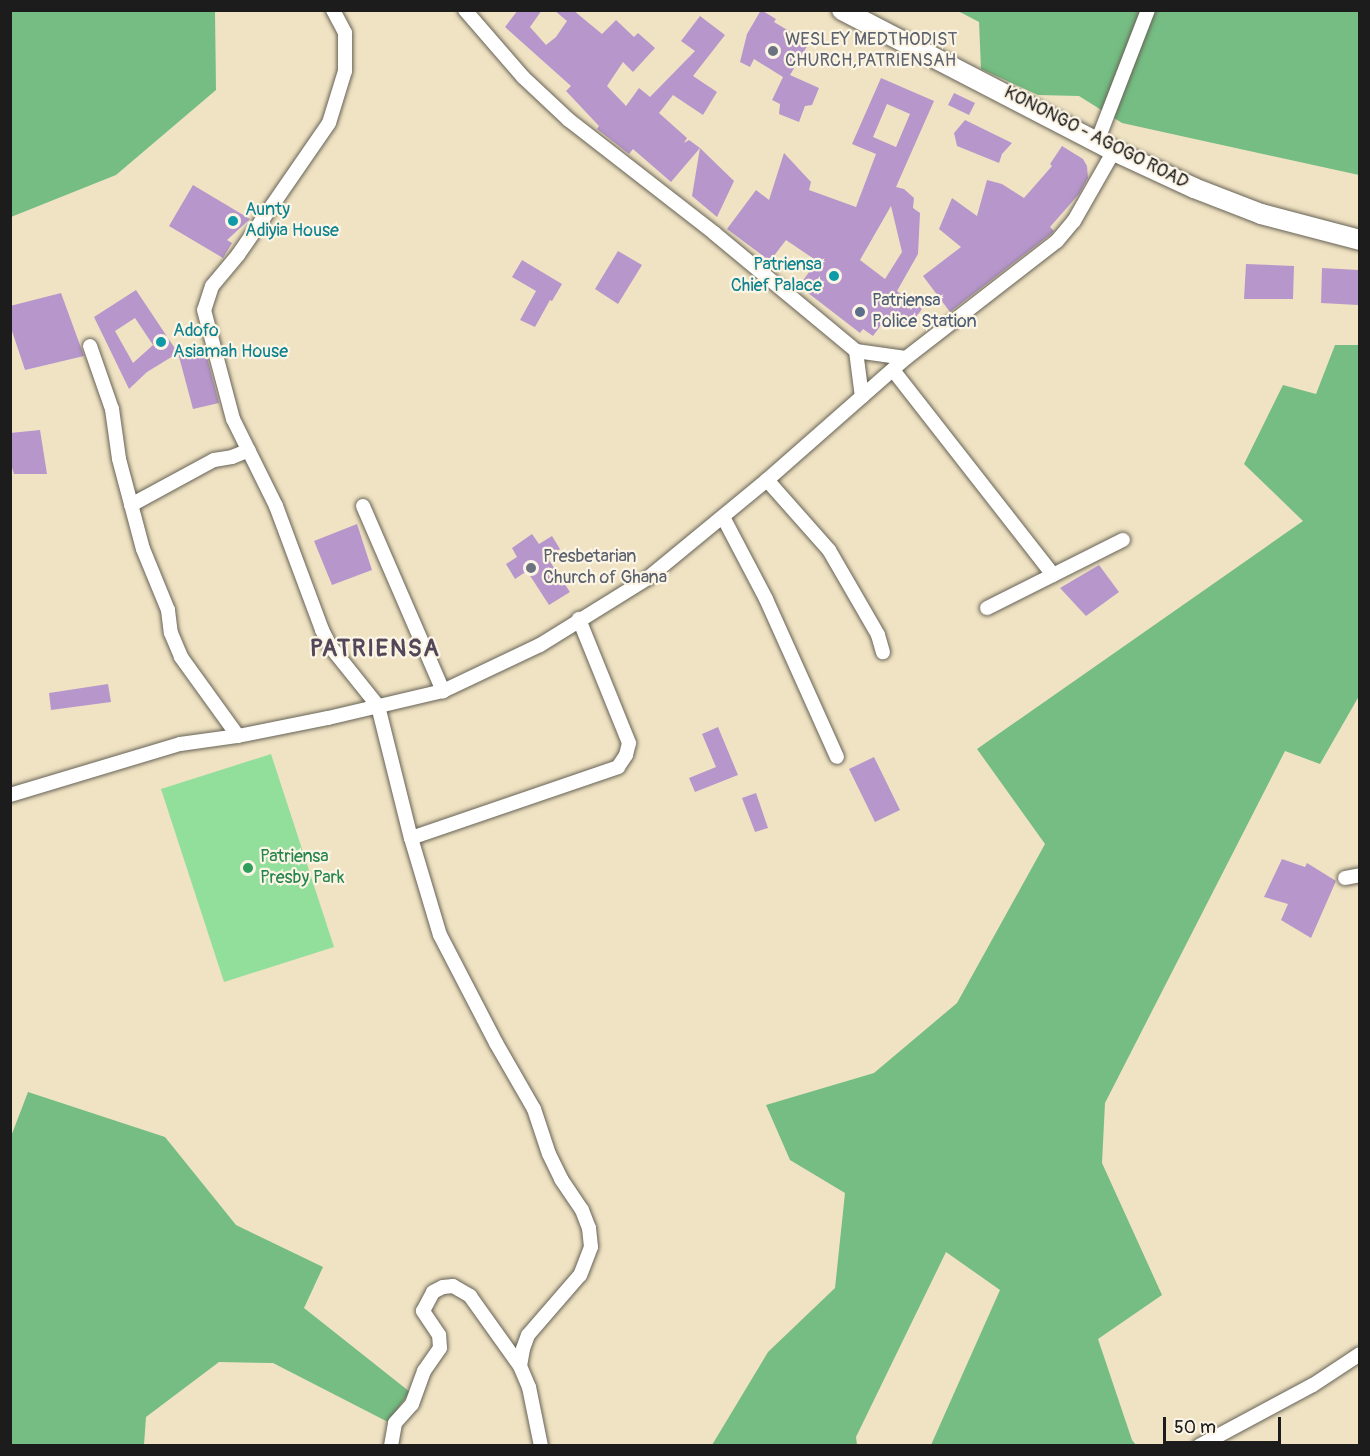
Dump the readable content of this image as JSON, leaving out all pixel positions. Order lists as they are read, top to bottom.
{
  "streets": {
    "main road": ["KONONGO - AGOGO ROAD"]
  },
  "districts": ["PATRIENSA"],
  "places": [
    "WESLEY MEDTHODIST CHURCH,PATRIENSAH",
    "Aunty Adiyia House",
    "Patriensa Chief Palace",
    "Patriensa Police Station",
    "Adofo Asiamah House",
    "Presbetarian Church of Ghana",
    "Patriensa Presby Park"
  ],
  "scale_bar": "50 m"
}
